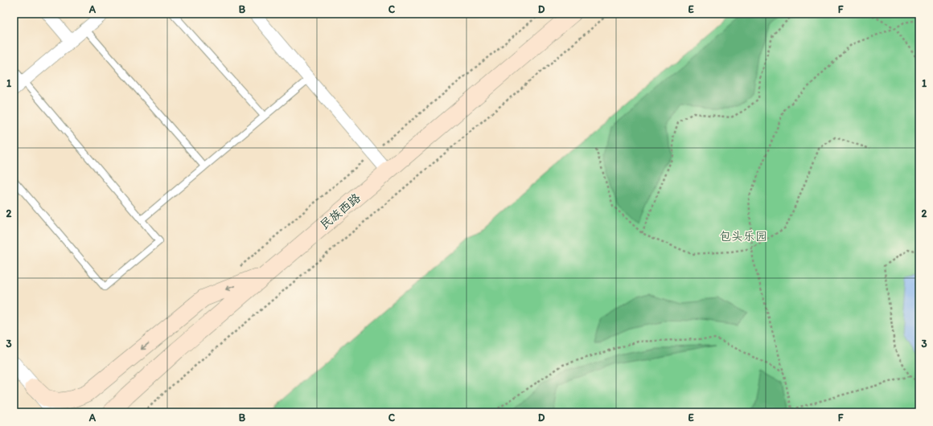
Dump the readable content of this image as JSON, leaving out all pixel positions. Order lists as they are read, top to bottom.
{
  "streets": {
    "main road": ["民族西路"]
  },
  "parks": ["包头乐园"],
  "grid": {
    "columns": [
      "A",
      "B",
      "C",
      "D",
      "E",
      "F"
    ],
    "rows": ["1", "2", "3"]
  }
}
